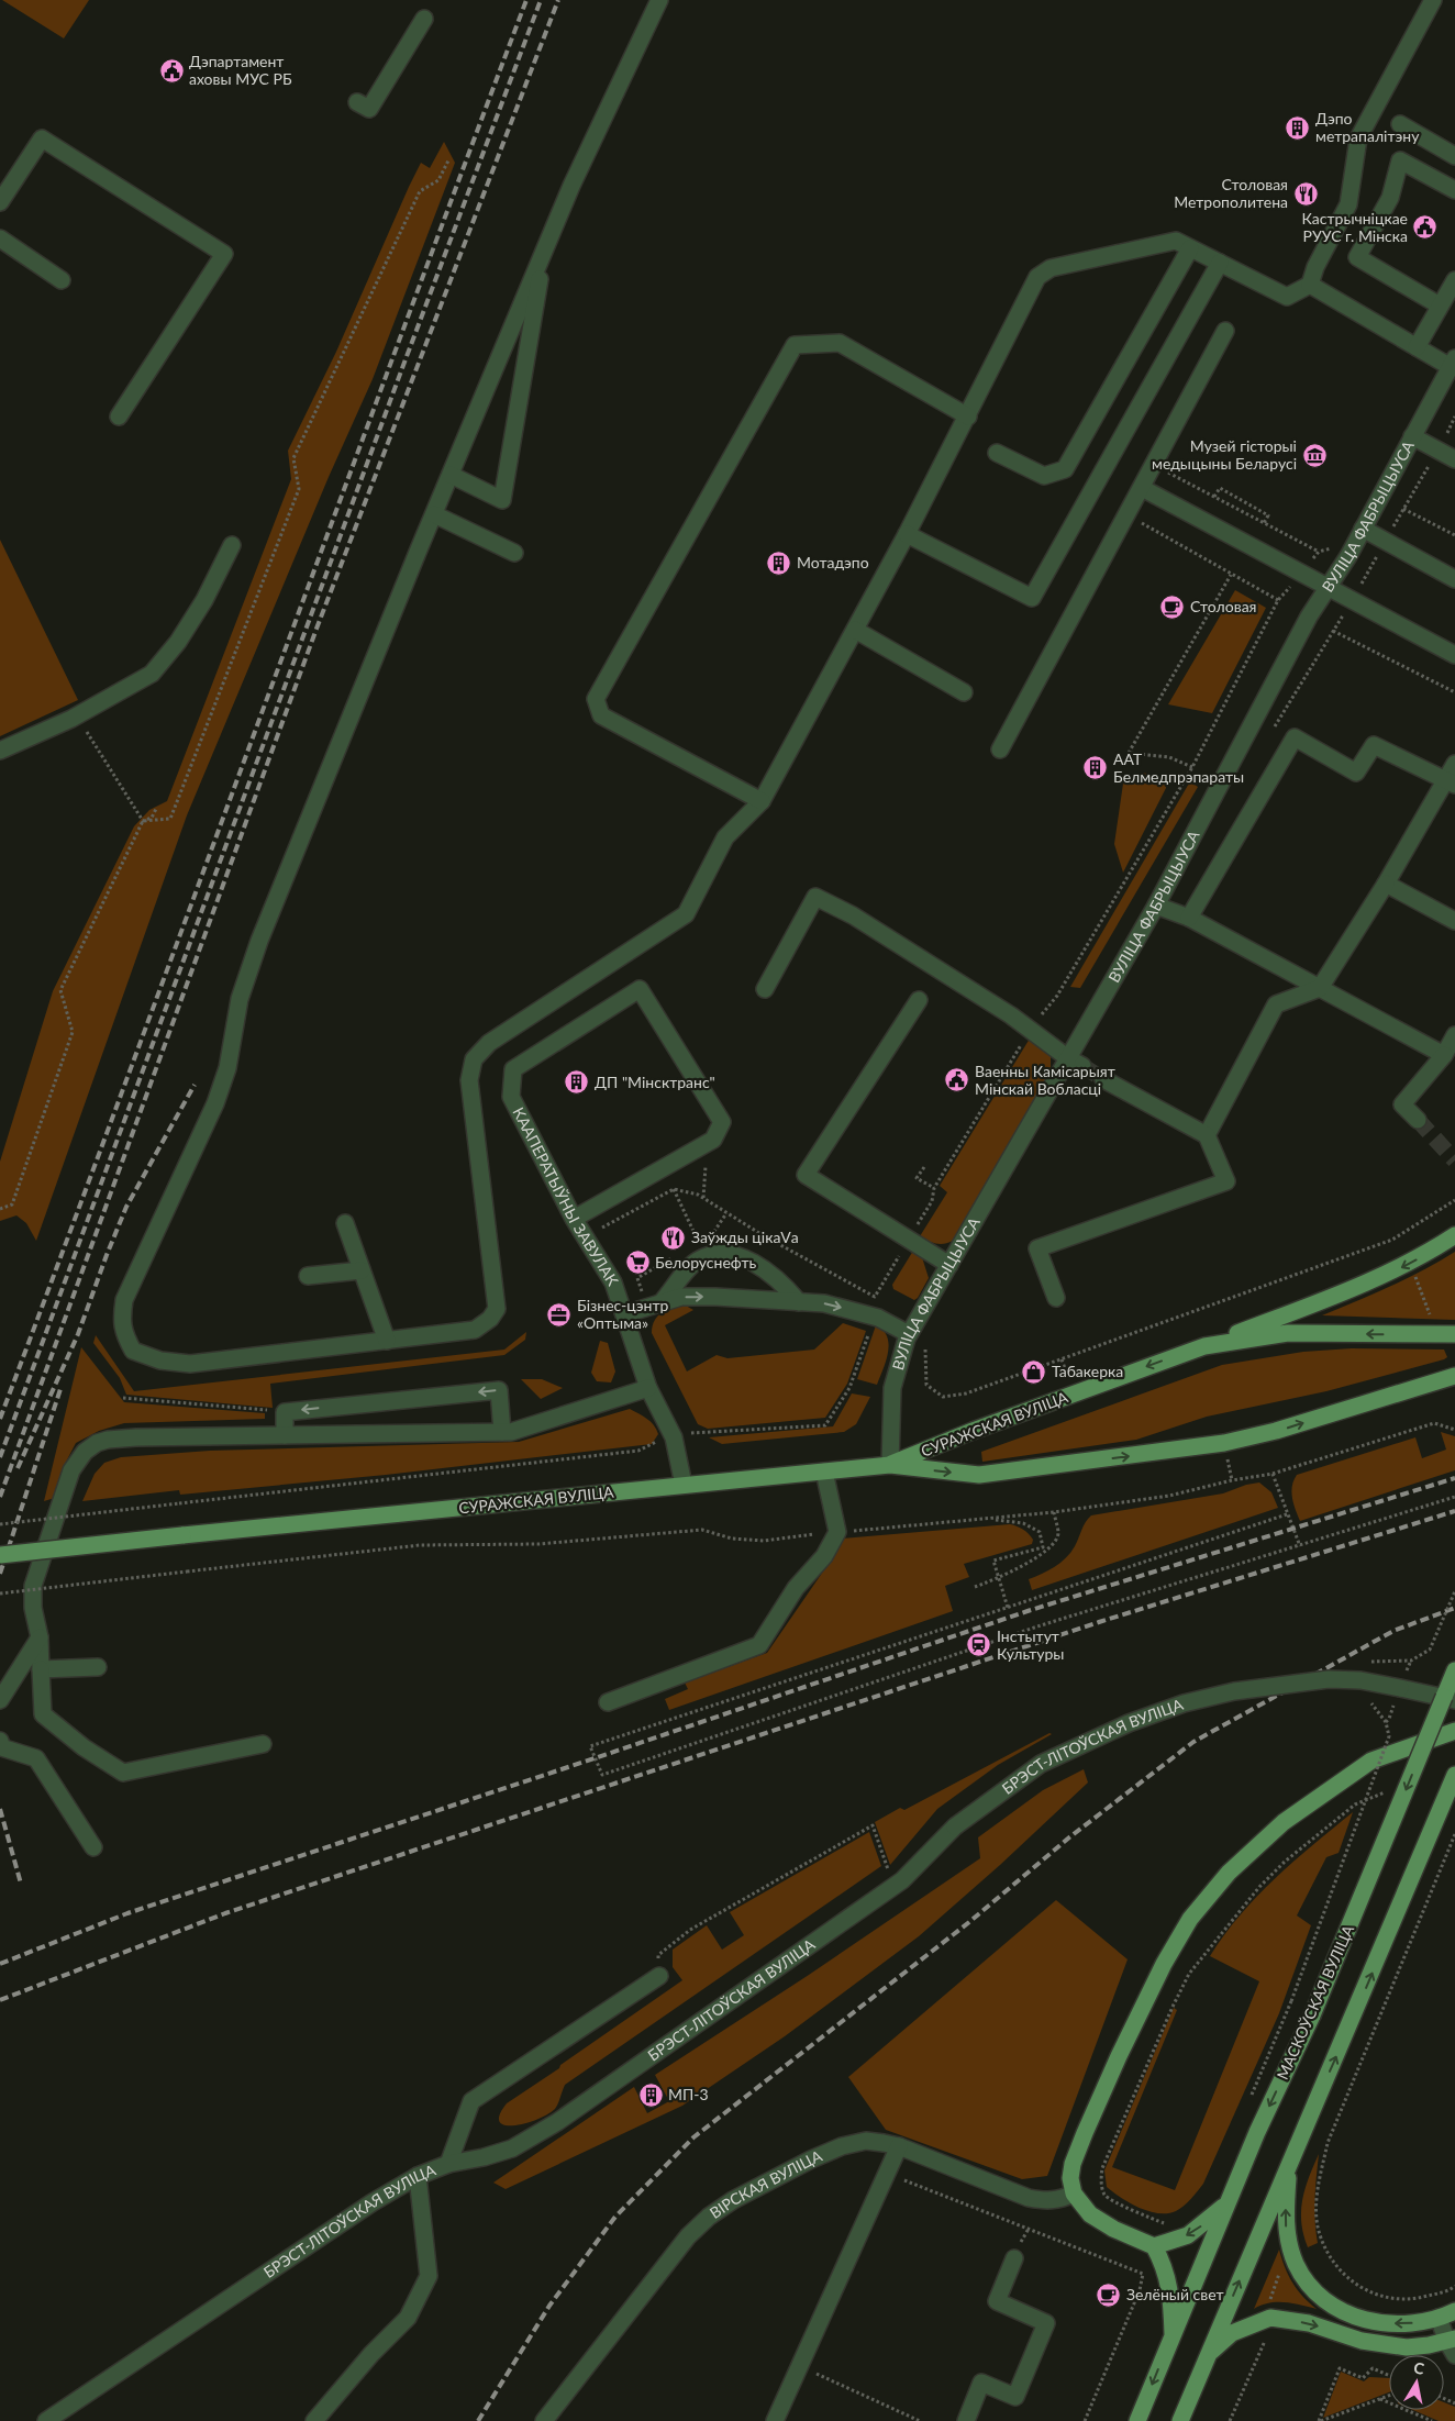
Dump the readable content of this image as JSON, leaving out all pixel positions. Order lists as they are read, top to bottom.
{
  "streets": {
    "main road": ["СУРАЖСКАЯ ВУЛІЦА", "МАСКОЎСКАЯ ВУЛІЦА"],
    "street": [
      "ВУЛІЦА ФАБРЫЦЫУСА",
      "КААПЕРАТЫЎНЫ ЗАВУЛАК",
      "БРЭСТ-ЛІТОЎСКАЯ ВУЛІЦА",
      "ВІРСКАЯ ВУЛІЦА"
    ]
  },
  "crossings": [
    ["ВУЛІЦА ФАБРЫЦЫУСА", "СУРАЖСКАЯ ВУЛІЦА"],
    ["КААПЕРАТЫЎНЫ ЗАВУЛАК", "СУРАЖСКАЯ ВУЛІЦА"],
    ["БРЭСТ-ЛІТОЎСКАЯ ВУЛІЦА", "МАСКОЎСКАЯ ВУЛІЦА"]
  ],
  "places": {
    "public building": ["Дэпартамент аховы МУС РБ", "Кастрычніцкае РУУС г. Мінска", "Ваенны Камісарыят Мінскай Вобласці"],
    "building": [
      "Дэпо метрапалітэну",
      "Мотадэпо",
      "ААТ Белмедпрэпараты",
      "ДП \"Мінсктранс\"",
      "МП-3"
    ],
    "restaurant": ["Столовая Метрополитена", "Заўжды цікаVа"],
    "museum": ["Музей гісторыі медыцыны Беларусі"],
    "cafe": ["Столовая", "Зелёный свет"],
    "supermarket": ["Белоруснефть"],
    "office": ["Бізнес-цэнтр «Оптыма»"],
    "shop": ["Табакерка"],
    "station": ["Інстытут Культуры"]
  },
  "north": "top"
}
